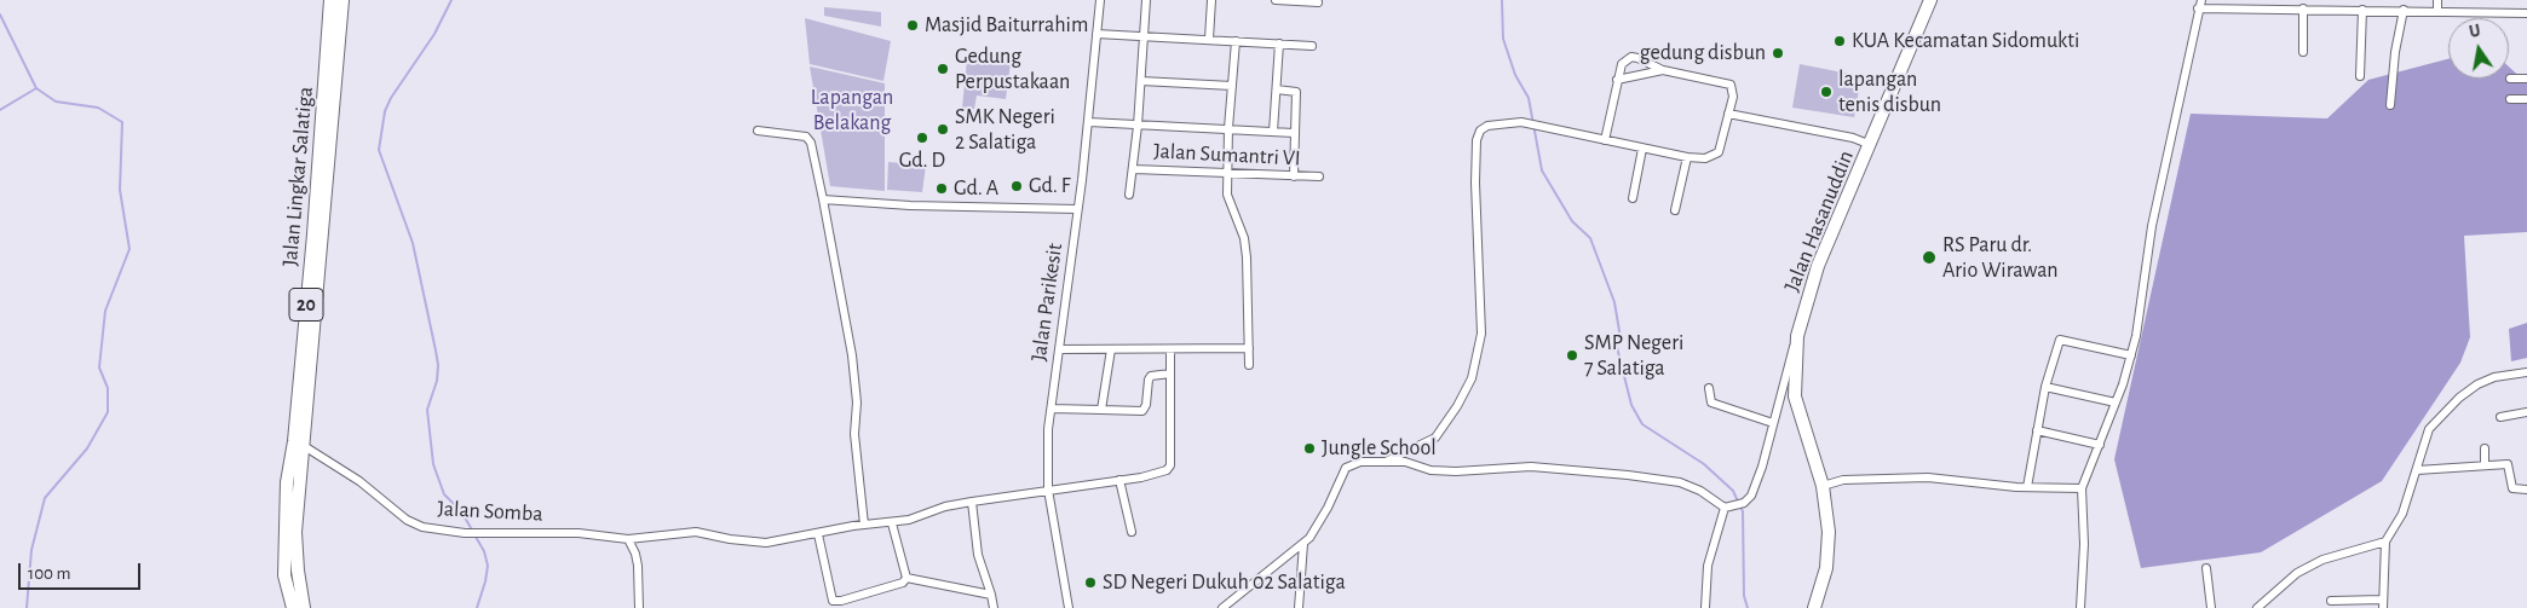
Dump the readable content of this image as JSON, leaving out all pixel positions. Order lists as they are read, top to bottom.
{
  "streets": {
    "main road": ["Jalan Lingkar Salatiga", "Jalan Hasanuddin", "20"],
    "street": ["Jalan Sumantri VI", "Jalan Parikesit", "Jalan Somba"]
  },
  "crossings": [
    ["Jalan Lingkar Salatiga", "Jalan Somba"],
    ["Jalan Parikesit", "Jalan Somba"]
  ],
  "parks": ["Lapangan Belakang"],
  "places": [
    "Masjid Baiturrahim",
    "KUA Kecamatan Sidomukti",
    "gedung disbun",
    "Gedung Perpustakaan",
    "lapangan tenis disbun",
    "SMK Negeri 2 Salatiga",
    "Gd. D",
    "Gd. F",
    "Gd. A",
    "RS Paru dr. Ario Wirawan",
    "SMP Negeri 7 Salatiga",
    "Jungle School",
    "SD Negeri Dukuh 02 Salatiga"
  ],
  "scale_bar": "100 m",
  "north": "top"
}
